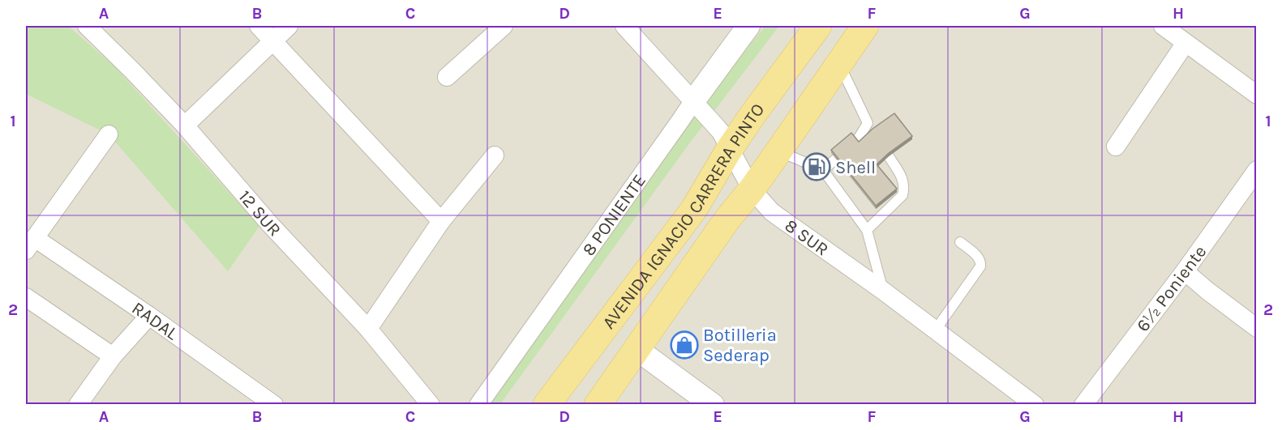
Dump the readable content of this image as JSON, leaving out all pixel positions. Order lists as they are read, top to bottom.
{
  "streets": {
    "main road": ["AVENIDA IGNACIO CARRERA PINTO"],
    "street": [
      "12 SUR",
      "8 PONIENTE",
      "8 SUR",
      "6½ Poniente",
      "RADAL"
    ]
  },
  "crossings": [
    ["8 PONIENTE", "8 SUR"],
    ["AVENIDA IGNACIO CARRERA PINTO", "8 SUR"]
  ],
  "places": {
    "fuel station": ["Shell"],
    "shop": ["Botilleria Sederap"]
  },
  "grid": {
    "columns": [
      "A",
      "B",
      "C",
      "D",
      "E",
      "F",
      "G",
      "H"
    ],
    "rows": ["1", "2"]
  }
}
